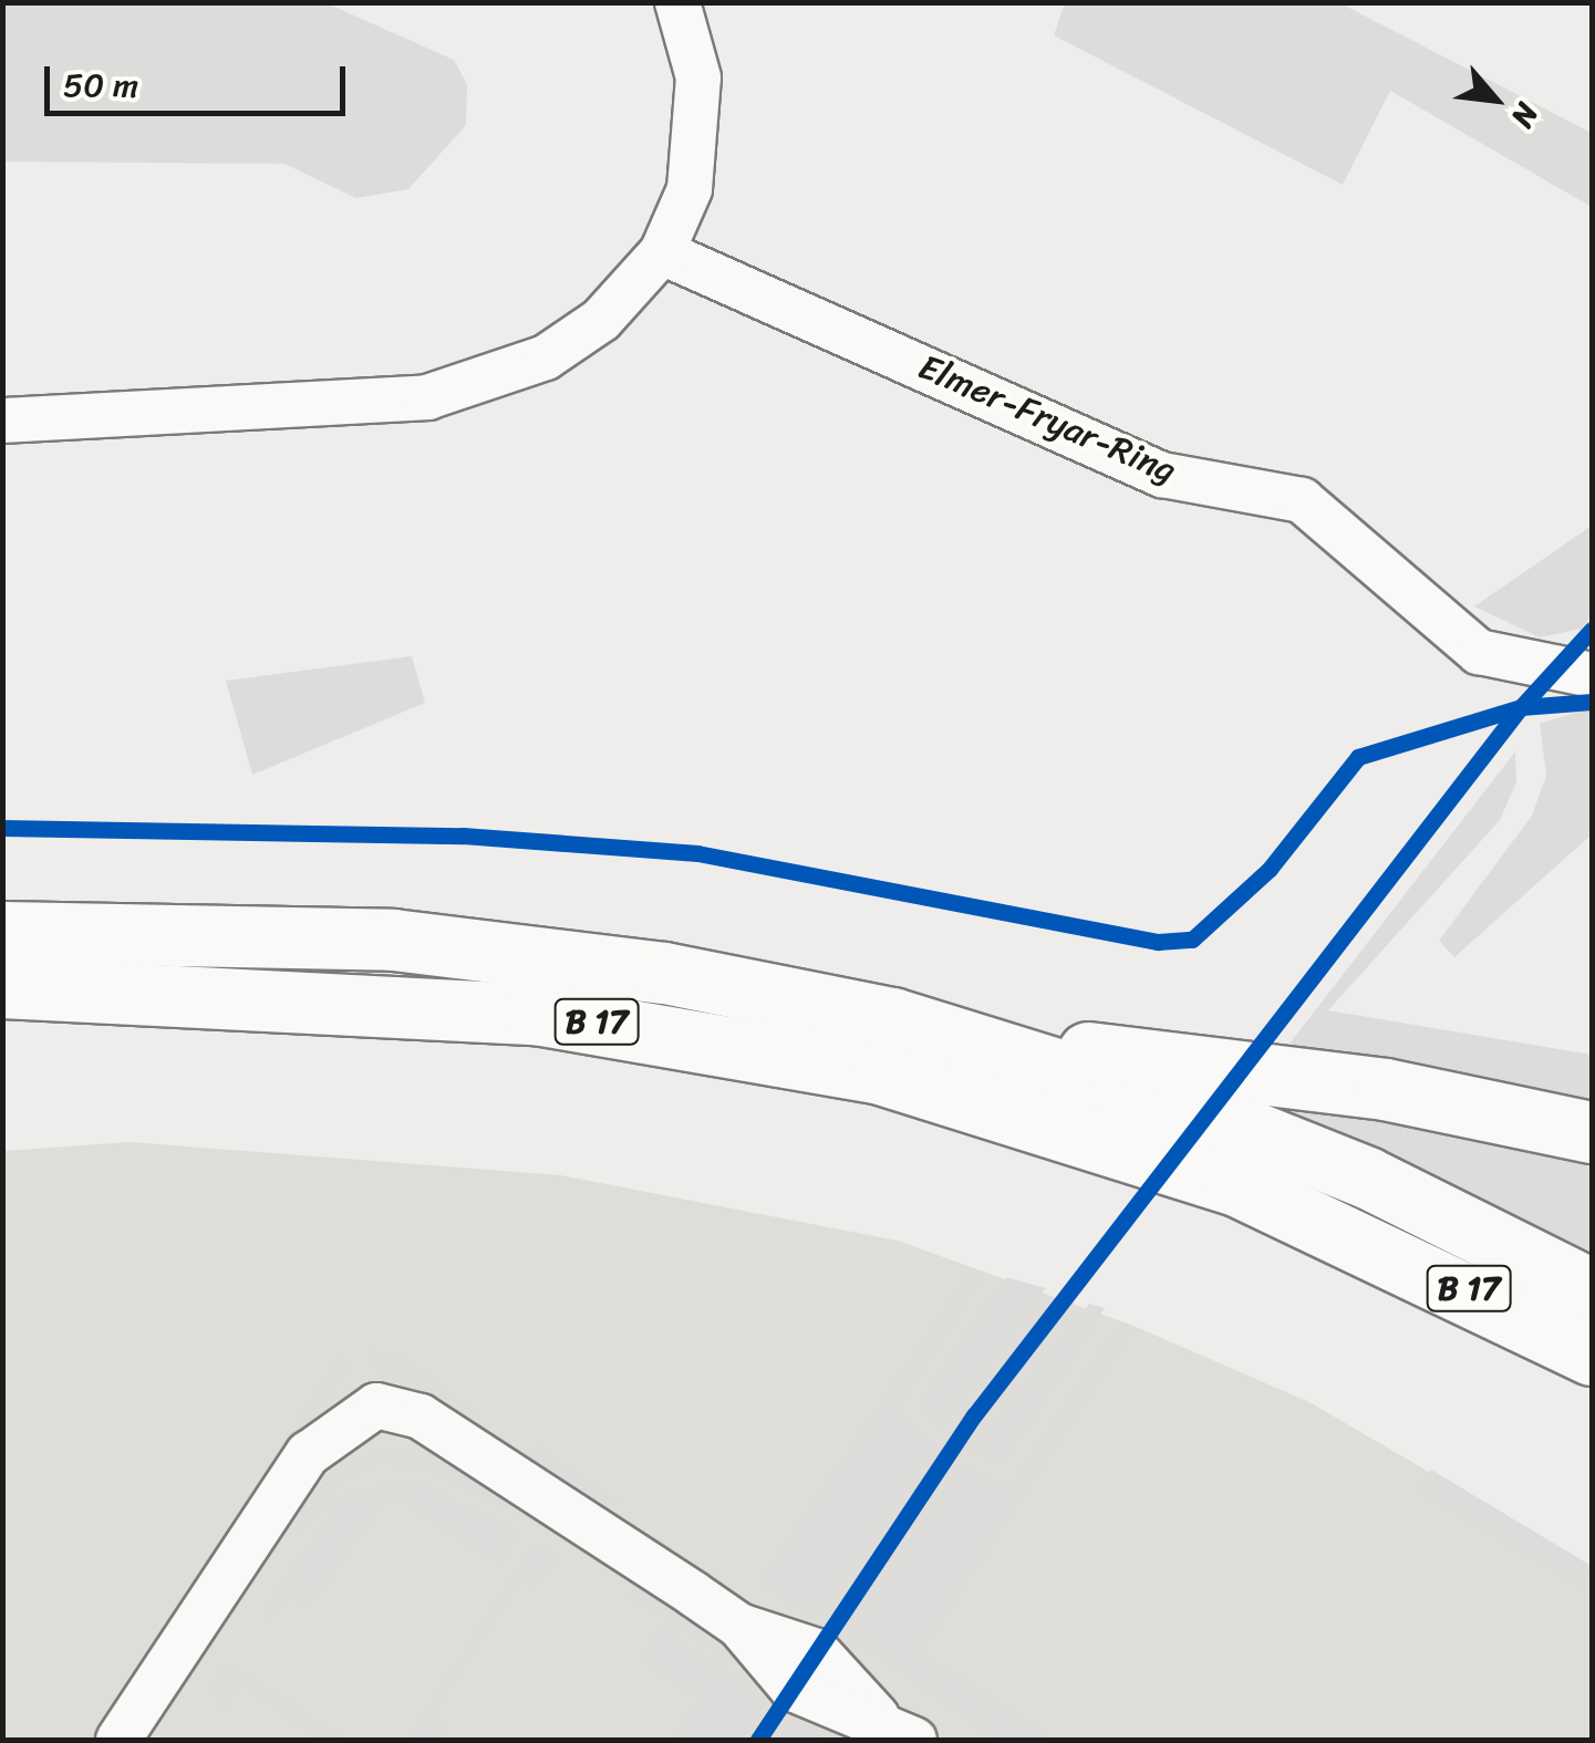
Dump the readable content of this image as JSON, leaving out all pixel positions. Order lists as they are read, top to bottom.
{
  "streets": {
    "highway": ["B 17"],
    "street": ["Elmer-Fryar-Ring"]
  },
  "scale_bar": "50 m",
  "north": "bottom right"
}
